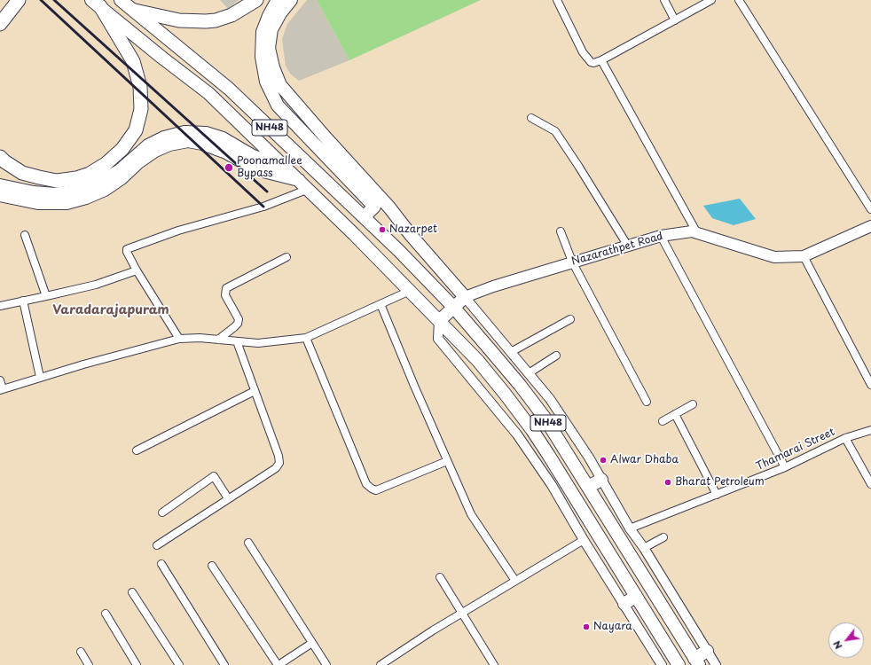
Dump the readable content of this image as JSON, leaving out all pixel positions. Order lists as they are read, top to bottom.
{
  "streets": {
    "highway": ["NH48"],
    "main road": ["Nazarathpet Road"],
    "street": ["Thamarai Street"]
  },
  "districts": ["Varadarajapuram"],
  "places": [
    "Poonamallee Bypass",
    "Nazarpet",
    "Alwar Dhaba",
    "Bharat Petroleum",
    "Nayara"
  ],
  "north": "bottom left"
}
